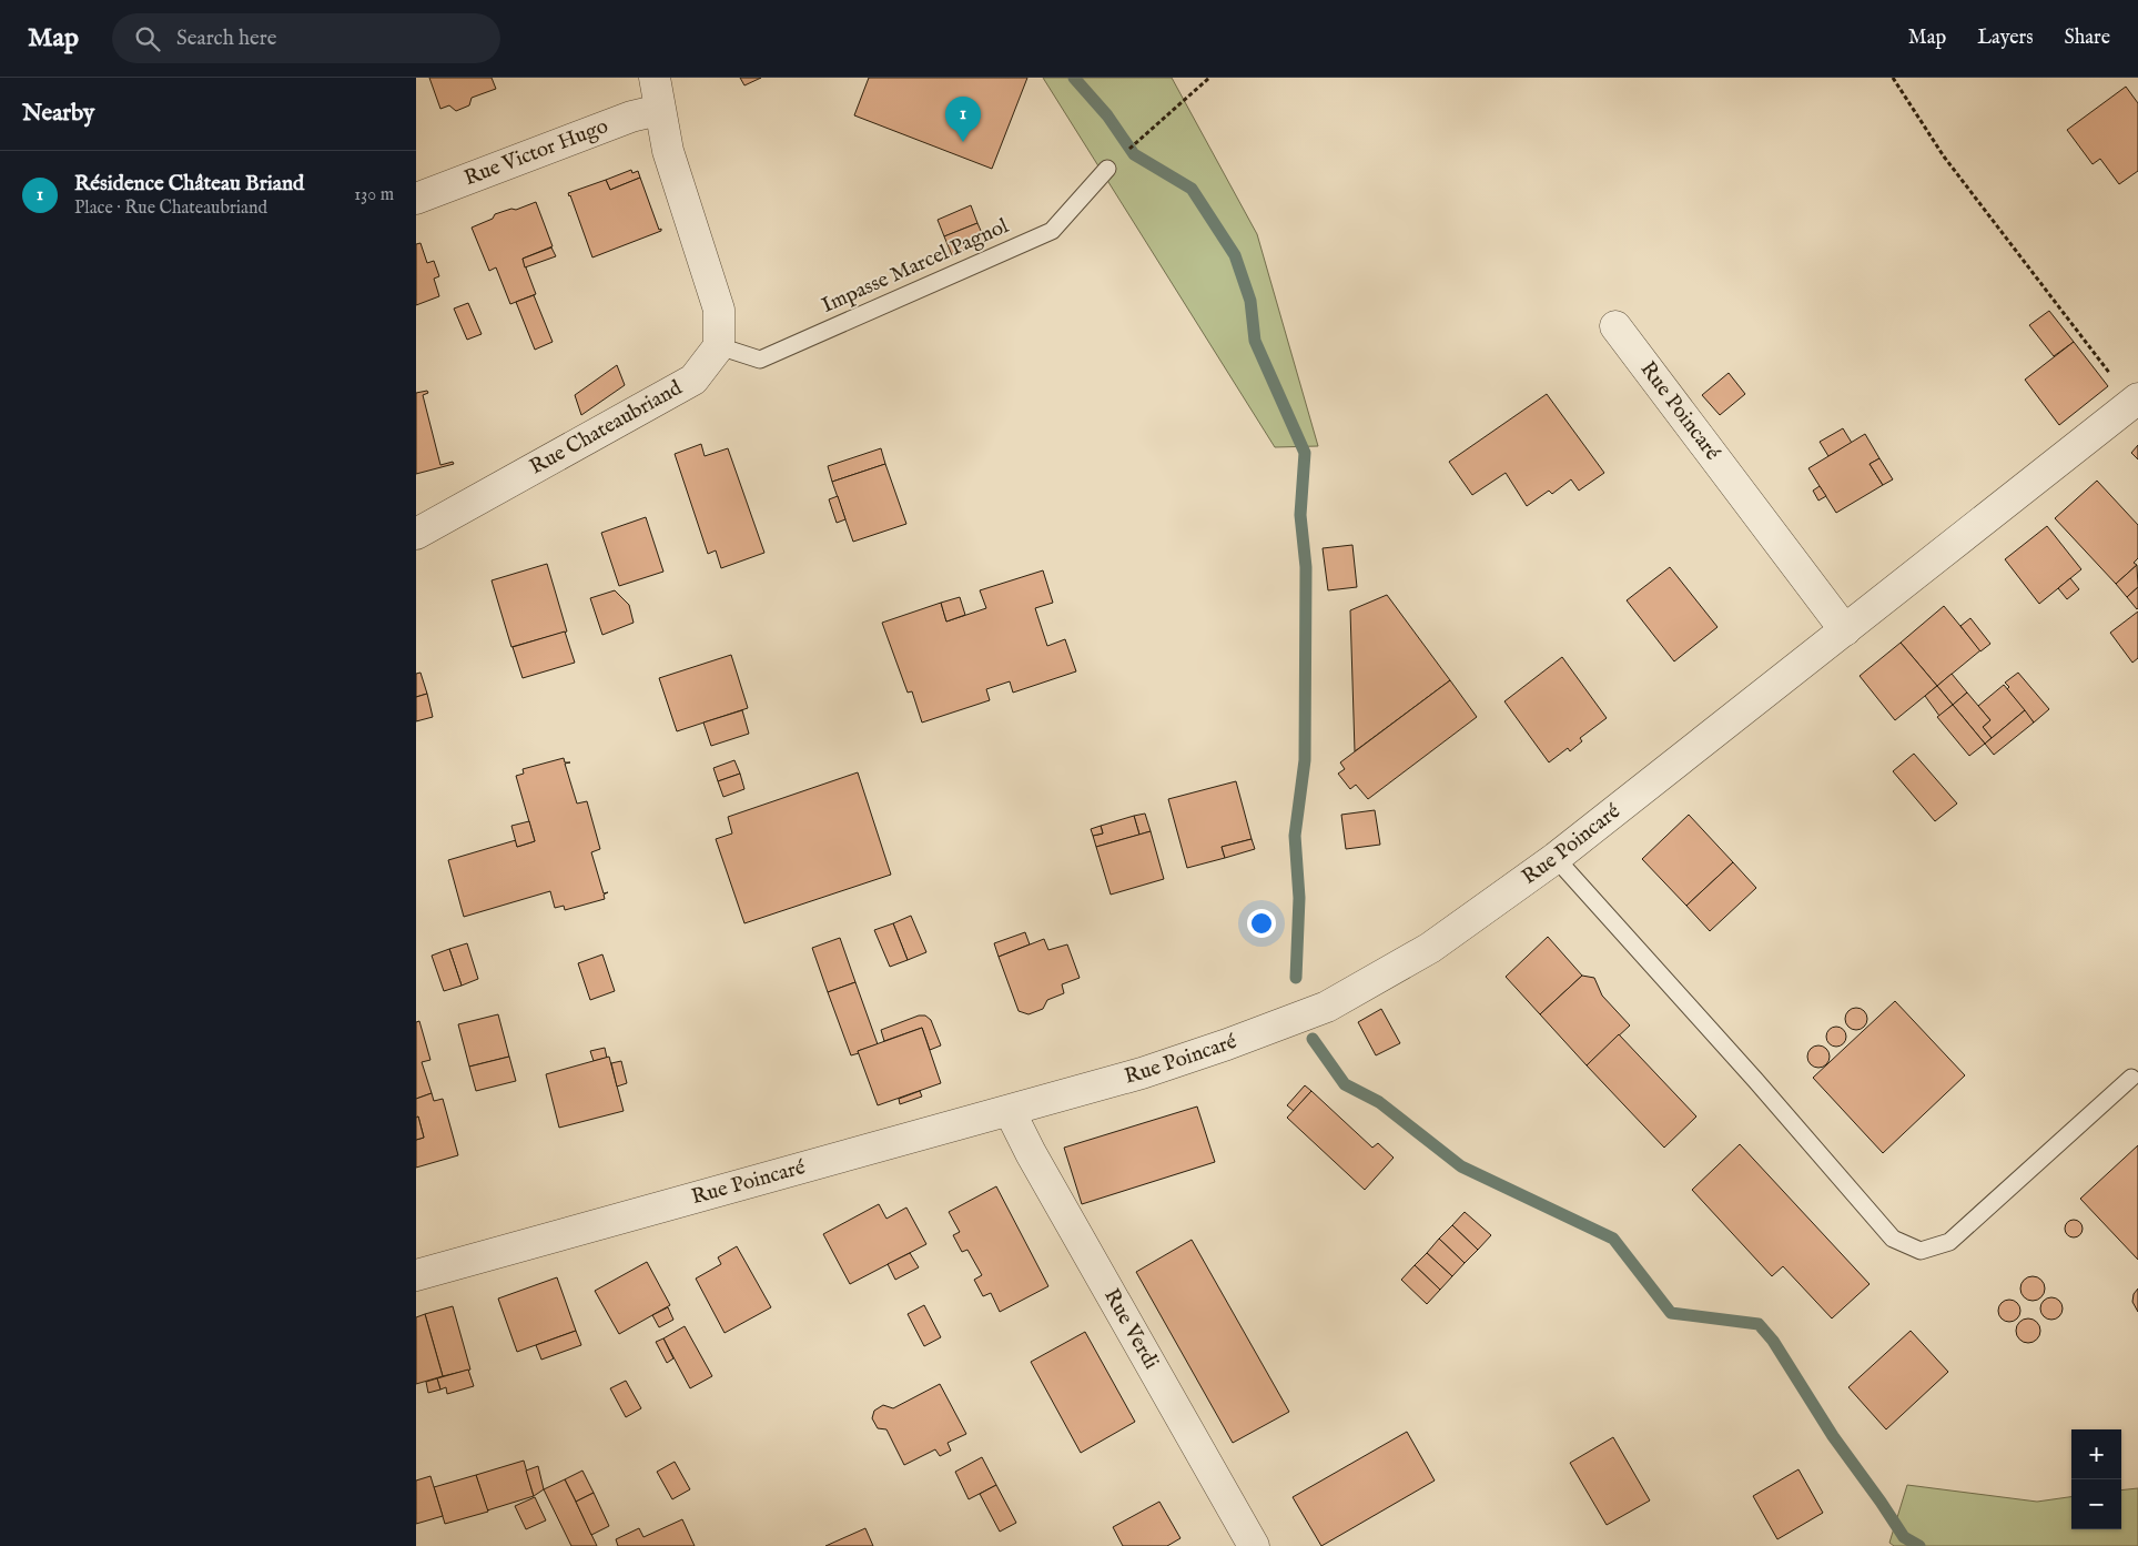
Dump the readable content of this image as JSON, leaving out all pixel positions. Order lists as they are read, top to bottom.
{
  "streets": {
    "street": [
      "Rue Victor Hugo",
      "Rue Poincaré",
      "Rue Chateaubriand",
      "Rue Verdi"
    ],
    "lane": ["Impasse Marcel Pagnol"]
  },
  "crossings": [
    ["Impasse Marcel Pagnol", "Rue Chateaubriand"],
    ["Rue Poincaré", "Rue Verdi"]
  ],
  "page": {
    "header": "Map",
    "search": "Search here",
    "nav": ["Map", "Layers", "Share"],
    "heading": "Nearby",
    "pins": "1",
    "list": [
      {
        "mark": "1",
        "name": "Résidence Château Briand",
        "note": "Place · Rue Chateaubriand",
        "value": "130 m"
      }
    ],
    "map_buttons": ["+", "−"]
  }
}
